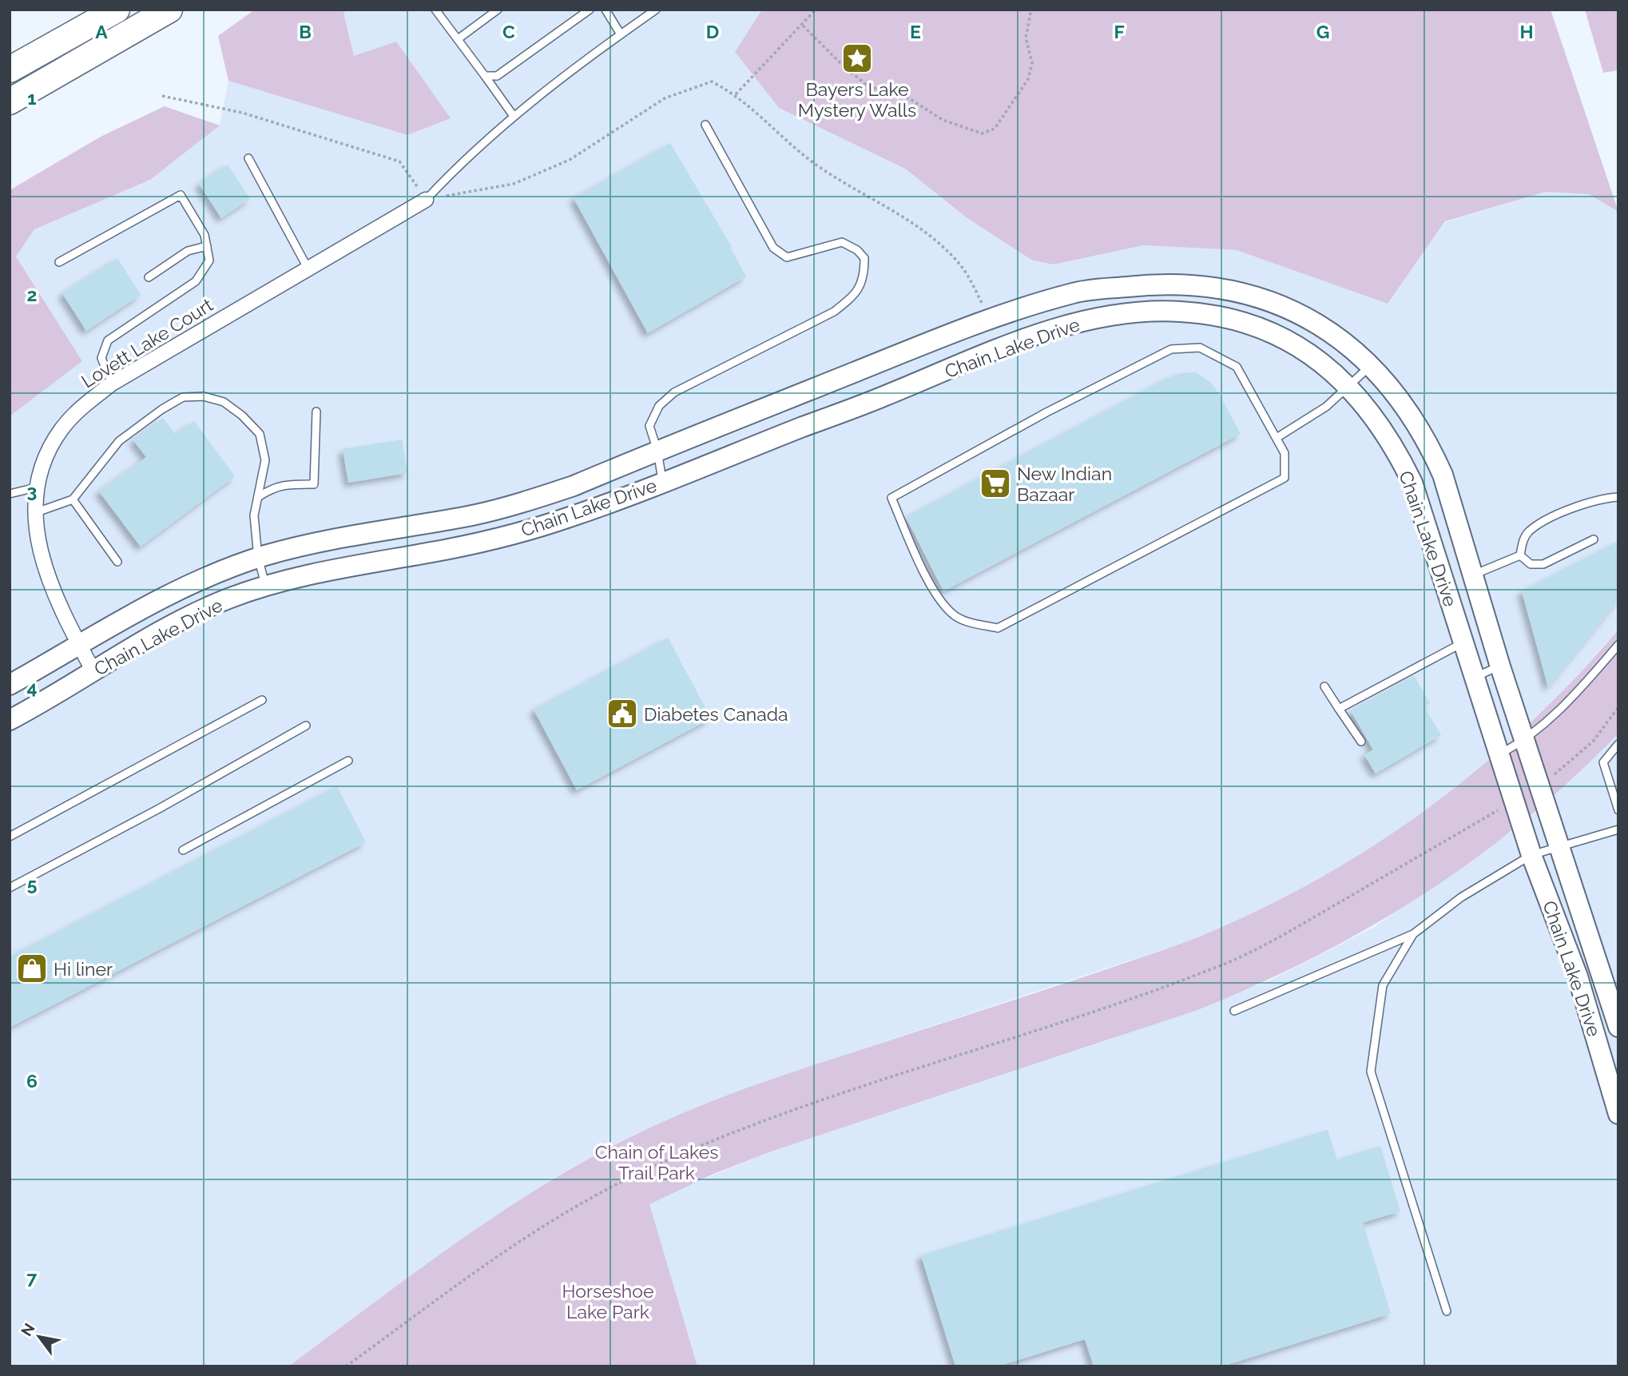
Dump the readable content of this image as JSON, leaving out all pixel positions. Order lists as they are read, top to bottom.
{
  "streets": {
    "street": ["Lovett Lake Court", "Chain Lake Drive"]
  },
  "crossings": [
    ["Lovett Lake Court", "Chain Lake Drive"]
  ],
  "parks": ["Chain of Lakes Trail Park", "Horseshoe Lake Park"],
  "places": {
    "place": ["Bayers Lake Mystery Walls"],
    "supermarket": ["New Indian Bazaar"],
    "public building": ["Diabetes Canada"],
    "shop": ["Hi liner"]
  },
  "north": "top left",
  "grid": {
    "columns": [
      "A",
      "B",
      "C",
      "D",
      "E",
      "F",
      "G",
      "H"
    ],
    "rows": [
      "1",
      "2",
      "3",
      "4",
      "5",
      "6",
      "7"
    ]
  }
}
